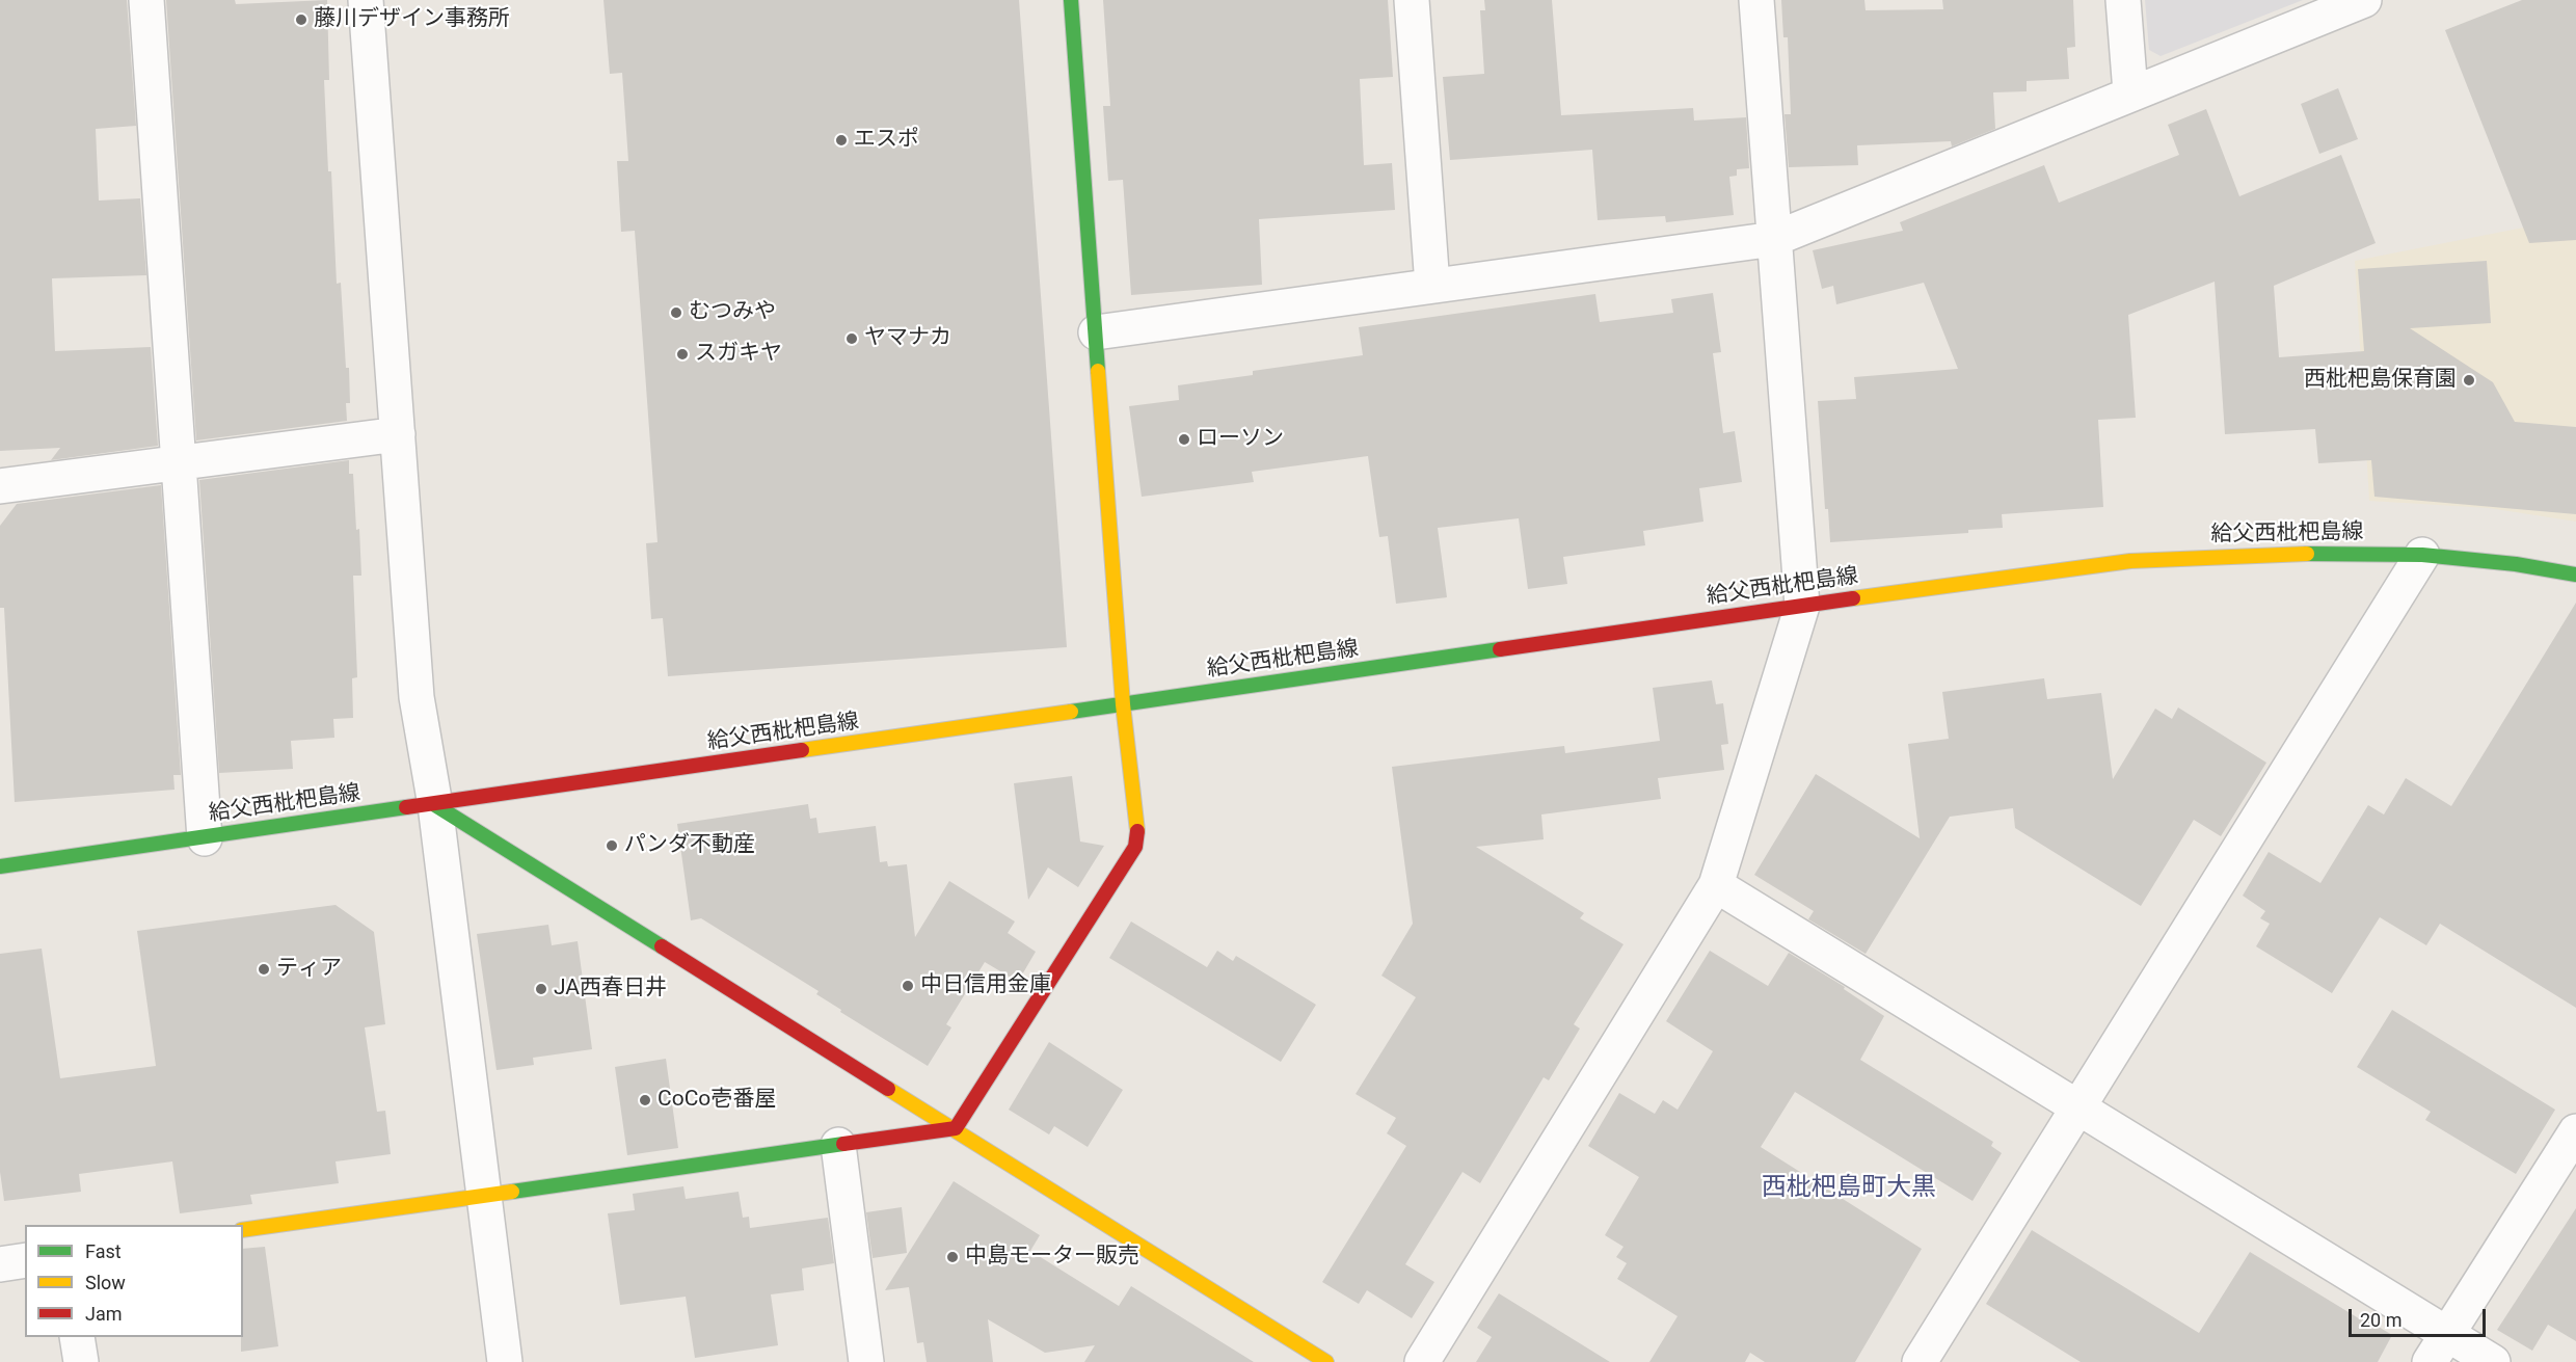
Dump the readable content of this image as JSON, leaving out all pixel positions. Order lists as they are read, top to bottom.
{
  "streets": {
    "street": ["給父西枇杷島線"]
  },
  "districts": ["西枇杷島町大黒"],
  "places": [
    "藤川デザイン事務所",
    "エスポ",
    "むつみや",
    "ヤマナカ",
    "スガキヤ",
    "西枇杷島保育園",
    "ローソン",
    "パンダ不動産",
    "ティア",
    "中日信用金庫",
    "JA西春日井",
    "CoCo壱番屋",
    "中島モーター販売"
  ],
  "legend": ["Fast", "Slow", "Jam"],
  "scale_bar": "20 m"
}
